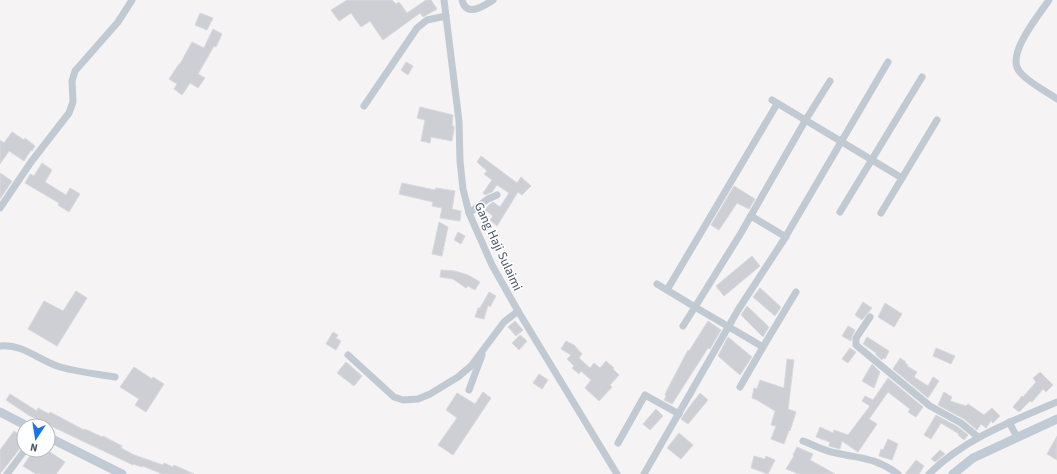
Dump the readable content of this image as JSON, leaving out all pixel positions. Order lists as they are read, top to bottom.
{
  "streets": {
    "street": ["Gang Haji Sulaimi"]
  },
  "north": "bottom"
}
